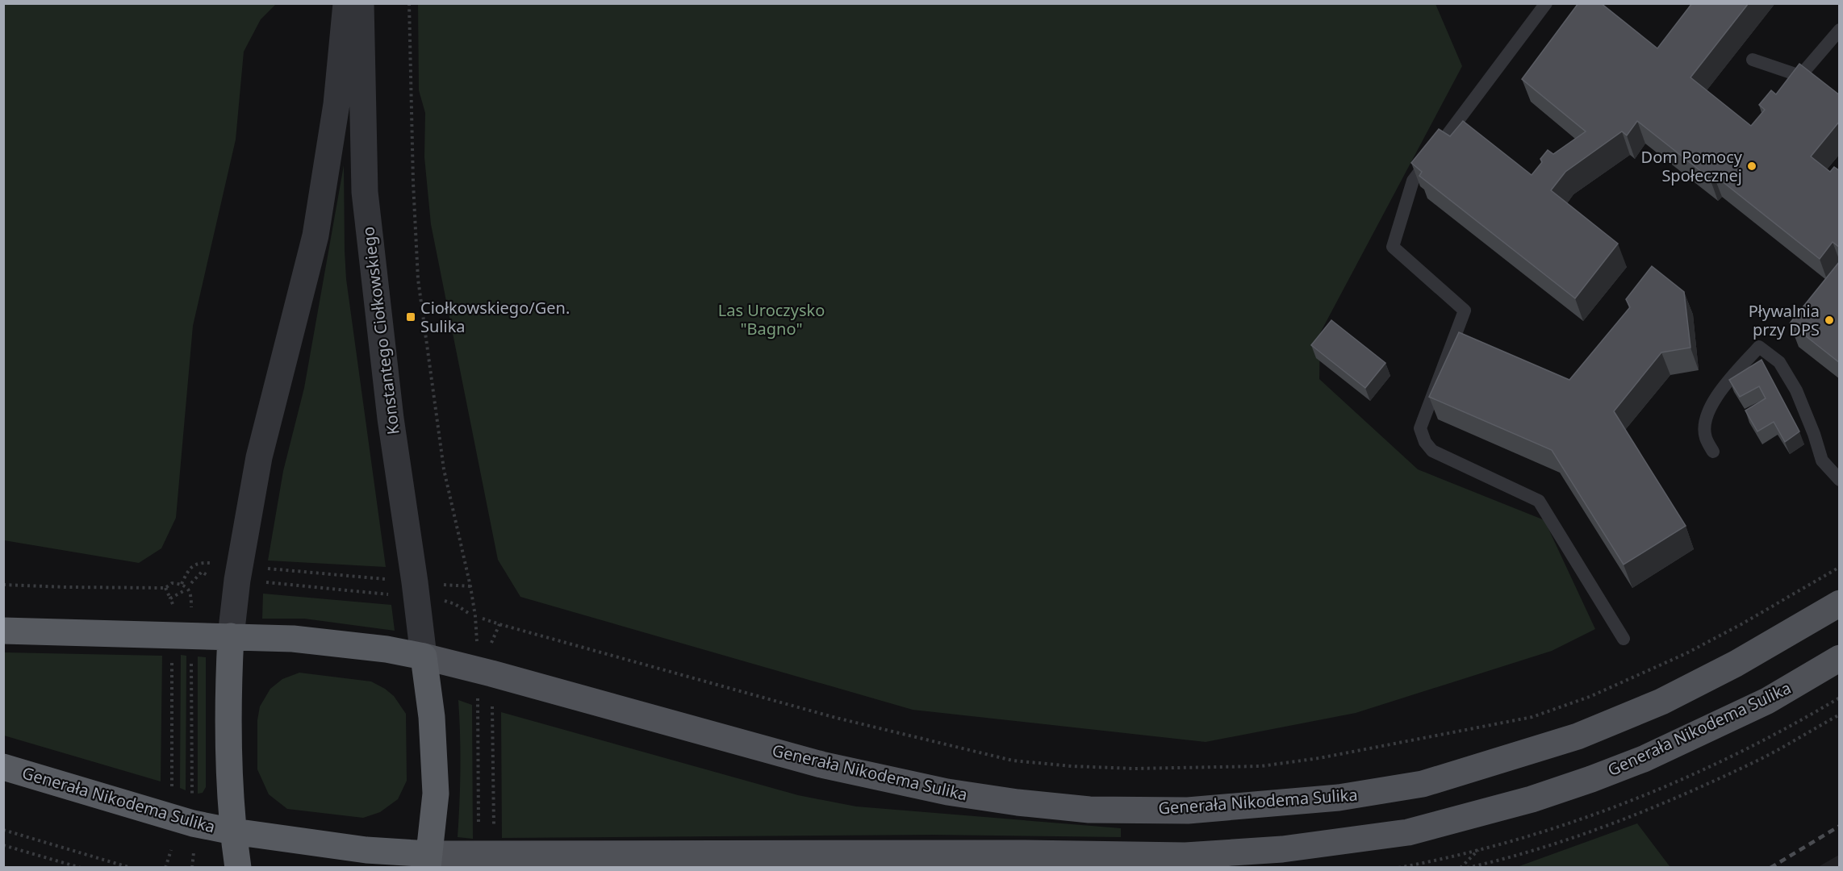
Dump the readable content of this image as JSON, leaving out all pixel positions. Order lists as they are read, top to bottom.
{
  "streets": {
    "highway": ["Generała Nikodema Sulika"],
    "street": ["Konstantego Ciołkowskiego"]
  },
  "crossings": [
    ["Konstantego Ciołkowskiego", "Generała Nikodema Sulika"]
  ],
  "parks": ["Las Uroczysko \"Bagno\""],
  "places": {
    "other": ["Dom Pomocy Społecznej", "Pływalnia przy DPS"],
    "transit": ["Ciołkowskiego/Gen. Sulika"]
  }
}
